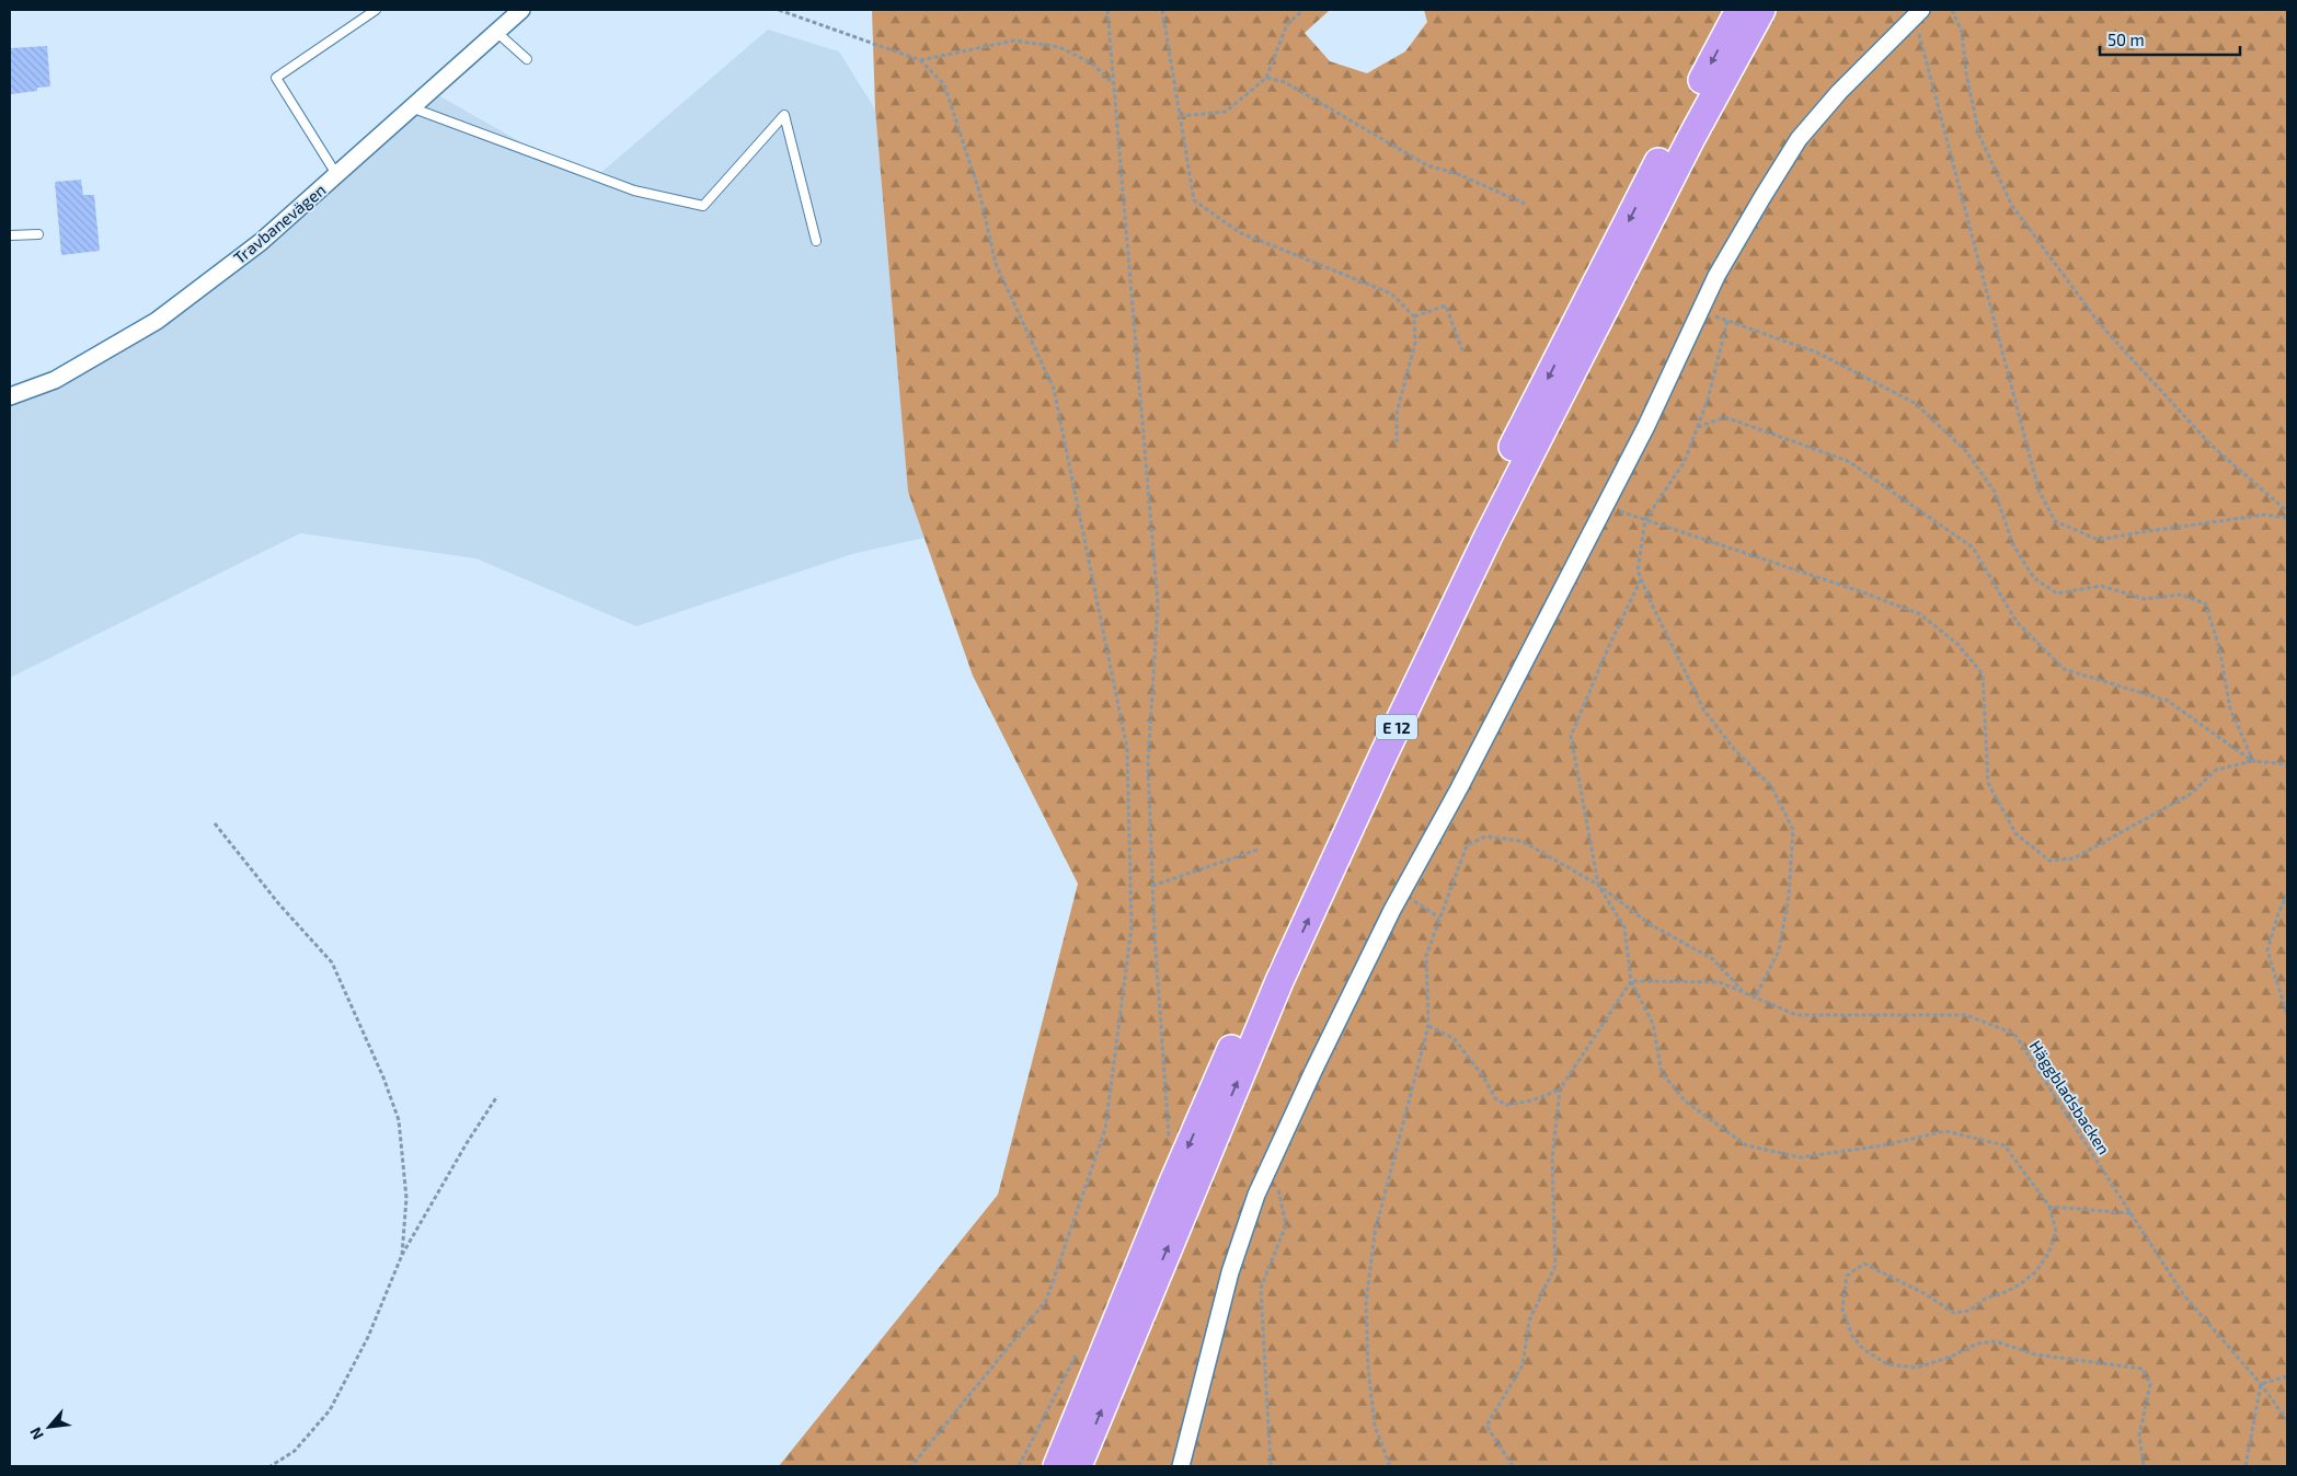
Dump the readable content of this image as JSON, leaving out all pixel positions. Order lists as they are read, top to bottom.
{
  "streets": {
    "highway": ["E 12"],
    "street": ["Travbanevägen"],
    "path": ["Häggbladsbacken"]
  },
  "scale_bar": "50 m",
  "north": "bottom left"
}
